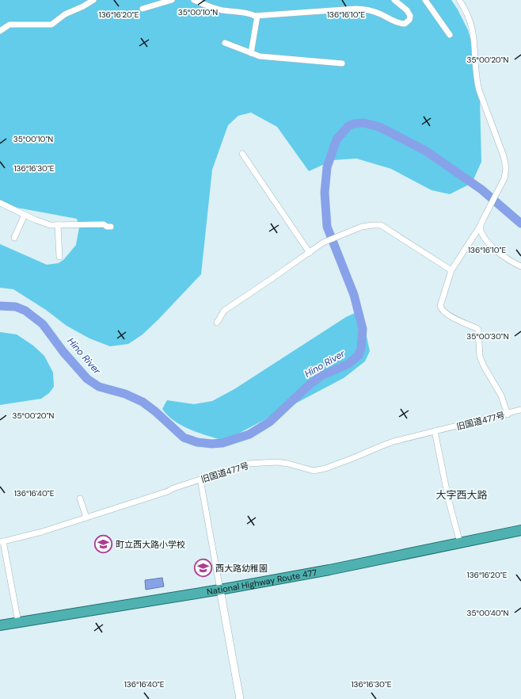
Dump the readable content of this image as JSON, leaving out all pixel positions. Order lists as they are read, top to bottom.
{
  "streets": {
    "highway": ["National Highway Route 477"],
    "street": ["旧国道477号"]
  },
  "crossings": [
    ["旧国道477号", "National Highway Route 477"]
  ],
  "districts": ["大字西大路"],
  "water": ["Hino River"],
  "places": {
    "school or university": ["町立西大路小学校", "西大路幼稚園"]
  },
  "coordinates": [
    "35°00'10\"N",
    "136°16'20\"E",
    "136°16'10\"E",
    "35°00'20\"N",
    "136°16'30\"E",
    "35°00'30\"N",
    "136°16'40\"E",
    "35°00'40\"N"
  ]
}
